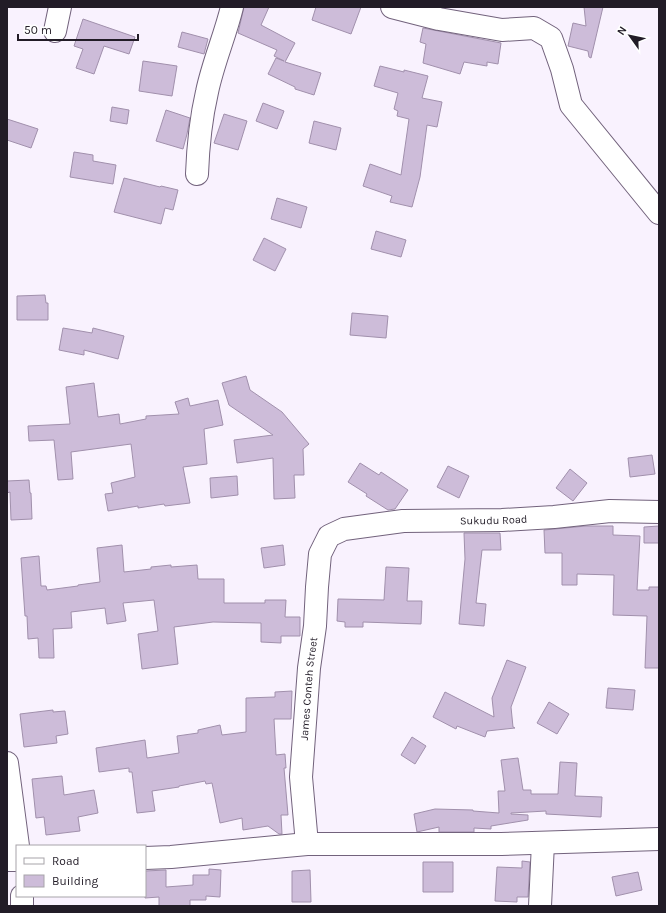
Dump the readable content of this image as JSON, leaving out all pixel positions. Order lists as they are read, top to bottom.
{
  "streets": {
    "street": ["Sukudu Road", "James Conteh Street"]
  },
  "crossings": [
    ["Sukudu Road", "James Conteh Street"]
  ],
  "legend": ["Road", "Building"],
  "scale_bar": "50 m",
  "north": "top left"
}
